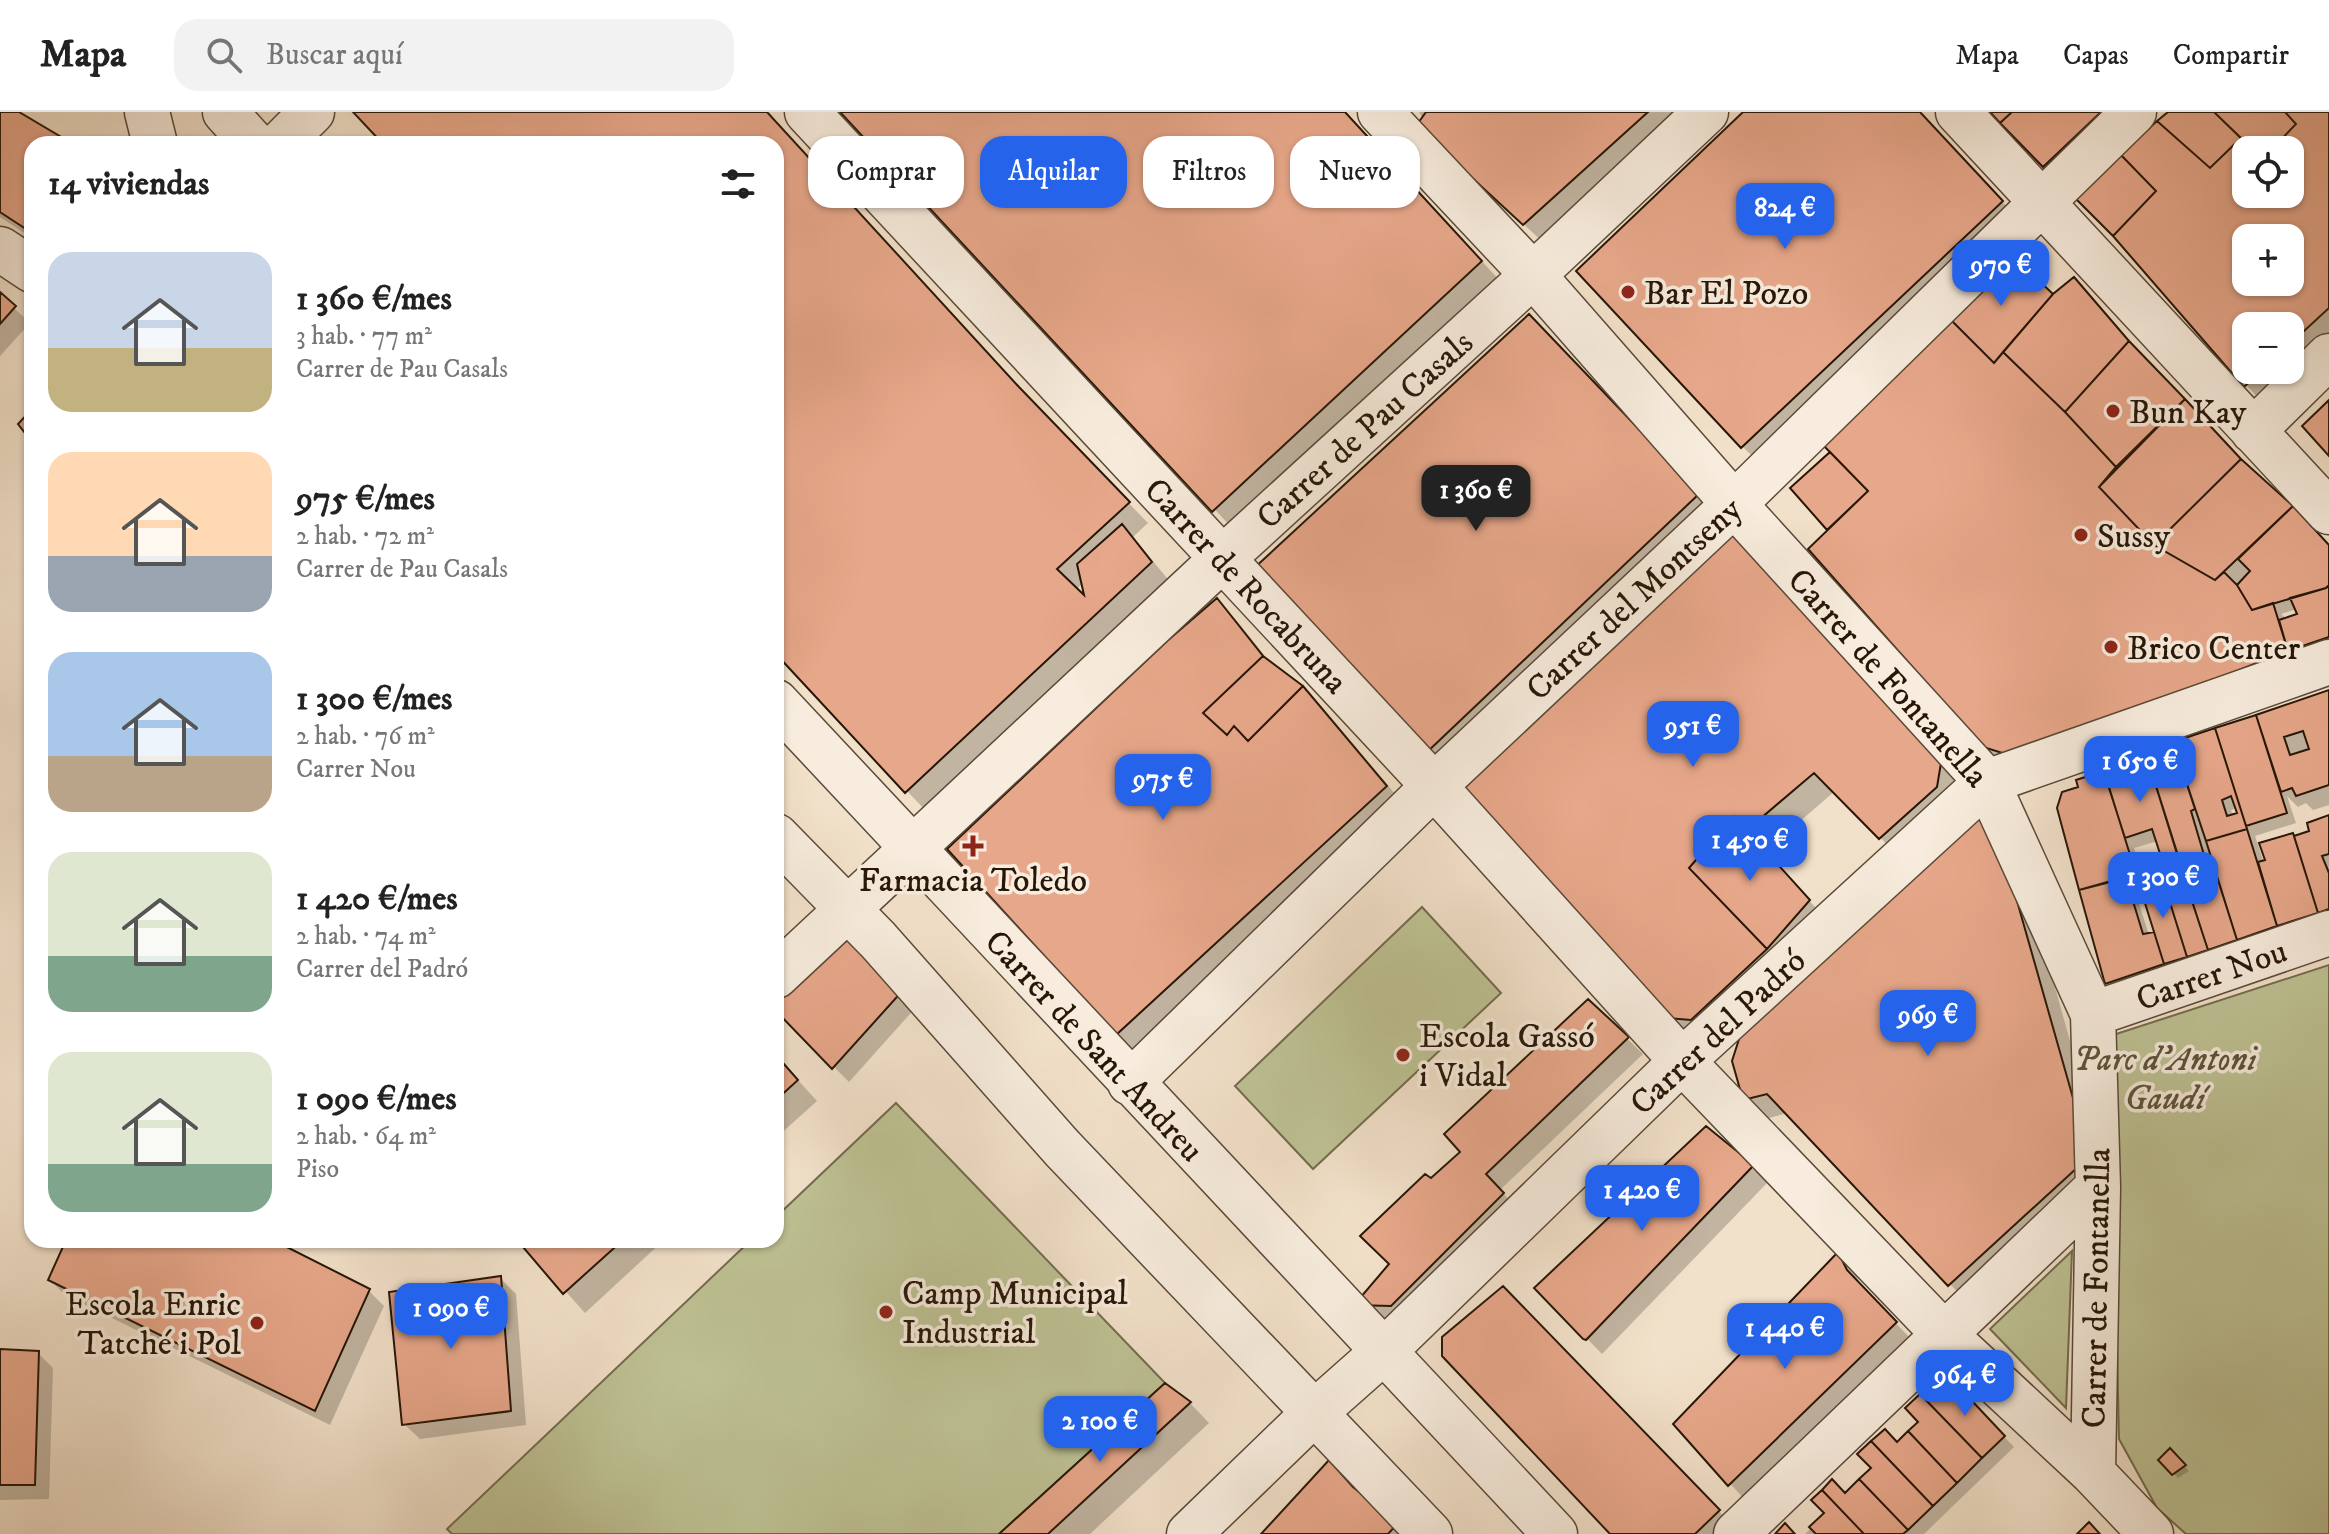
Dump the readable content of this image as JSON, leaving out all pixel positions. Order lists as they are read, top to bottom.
{
  "streets": {
    "street": [
      "Carrer de Pau Casals",
      "Carrer de Rocabruna",
      "Carrer del Montseny",
      "Carrer de Fontanella",
      "Carrer Nou",
      "Carrer del Padró",
      "Carrer de Sant Andreu"
    ]
  },
  "crossings": [
    ["Carrer de Pau Casals", "Carrer de Rocabruna"],
    ["Carrer de Pau Casals", "Carrer de Fontanella"],
    ["Carrer de Pau Casals", "Carrer de Sant Andreu"],
    ["Carrer de Rocabruna", "Carrer del Montseny"],
    ["Carrer de Rocabruna", "Carrer de Fontanella"],
    ["Carrer de Rocabruna", "Carrer del Padró"],
    ["Carrer del Montseny", "Carrer de Fontanella"],
    ["Carrer del Montseny", "Carrer de Sant Andreu"],
    ["Carrer de Fontanella", "Carrer Nou"],
    ["Carrer de Fontanella", "Carrer del Padró"],
    ["Carrer del Padró", "Carrer de Sant Andreu"]
  ],
  "parks": ["Parc d'Antoni Gaudí"],
  "places": {
    "other": [
      "Bar El Pozo",
      "Bun Kay",
      "Sussy",
      "Brico Center",
      "Escola Gassó i Vidal",
      "Camp Municipal Industrial",
      "Escola Enric Tatché i Pol"
    ],
    "health": ["Farmacia Toledo"]
  },
  "page": {
    "header": "Mapa",
    "search": "Buscar aquí",
    "nav": ["Mapa", "Capas", "Compartir"],
    "map_buttons": ["+", "−"],
    "chip": [
      "Comprar",
      "Alquilar",
      "Filtros",
      "Nuevo"
    ],
    "heading": "14 viviendas",
    "price": [
      "824 €",
      "970 €",
      "1 360 €",
      "951 €",
      "1 650 €",
      "975 €",
      "1 450 €",
      "1 300 €",
      "969 €",
      "1 420 €",
      "1 090 €",
      "1 440 €",
      "964 €",
      "2 100 €"
    ],
    "list": [
      {
        "name": "1 360 €/mes",
        "note": "3 hab. · 77 m² · Carrer de Pau Casals"
      },
      {
        "name": "975 €/mes",
        "note": "2 hab. · 72 m² · Carrer de Pau Casals"
      },
      {
        "name": "1 300 €/mes",
        "note": "2 hab. · 76 m² · Carrer Nou"
      },
      {
        "name": "1 420 €/mes",
        "note": "2 hab. · 74 m² · Carrer del Padró"
      },
      {
        "name": "1 090 €/mes",
        "note": "2 hab. · 64 m² · Piso"
      }
    ]
  }
}
